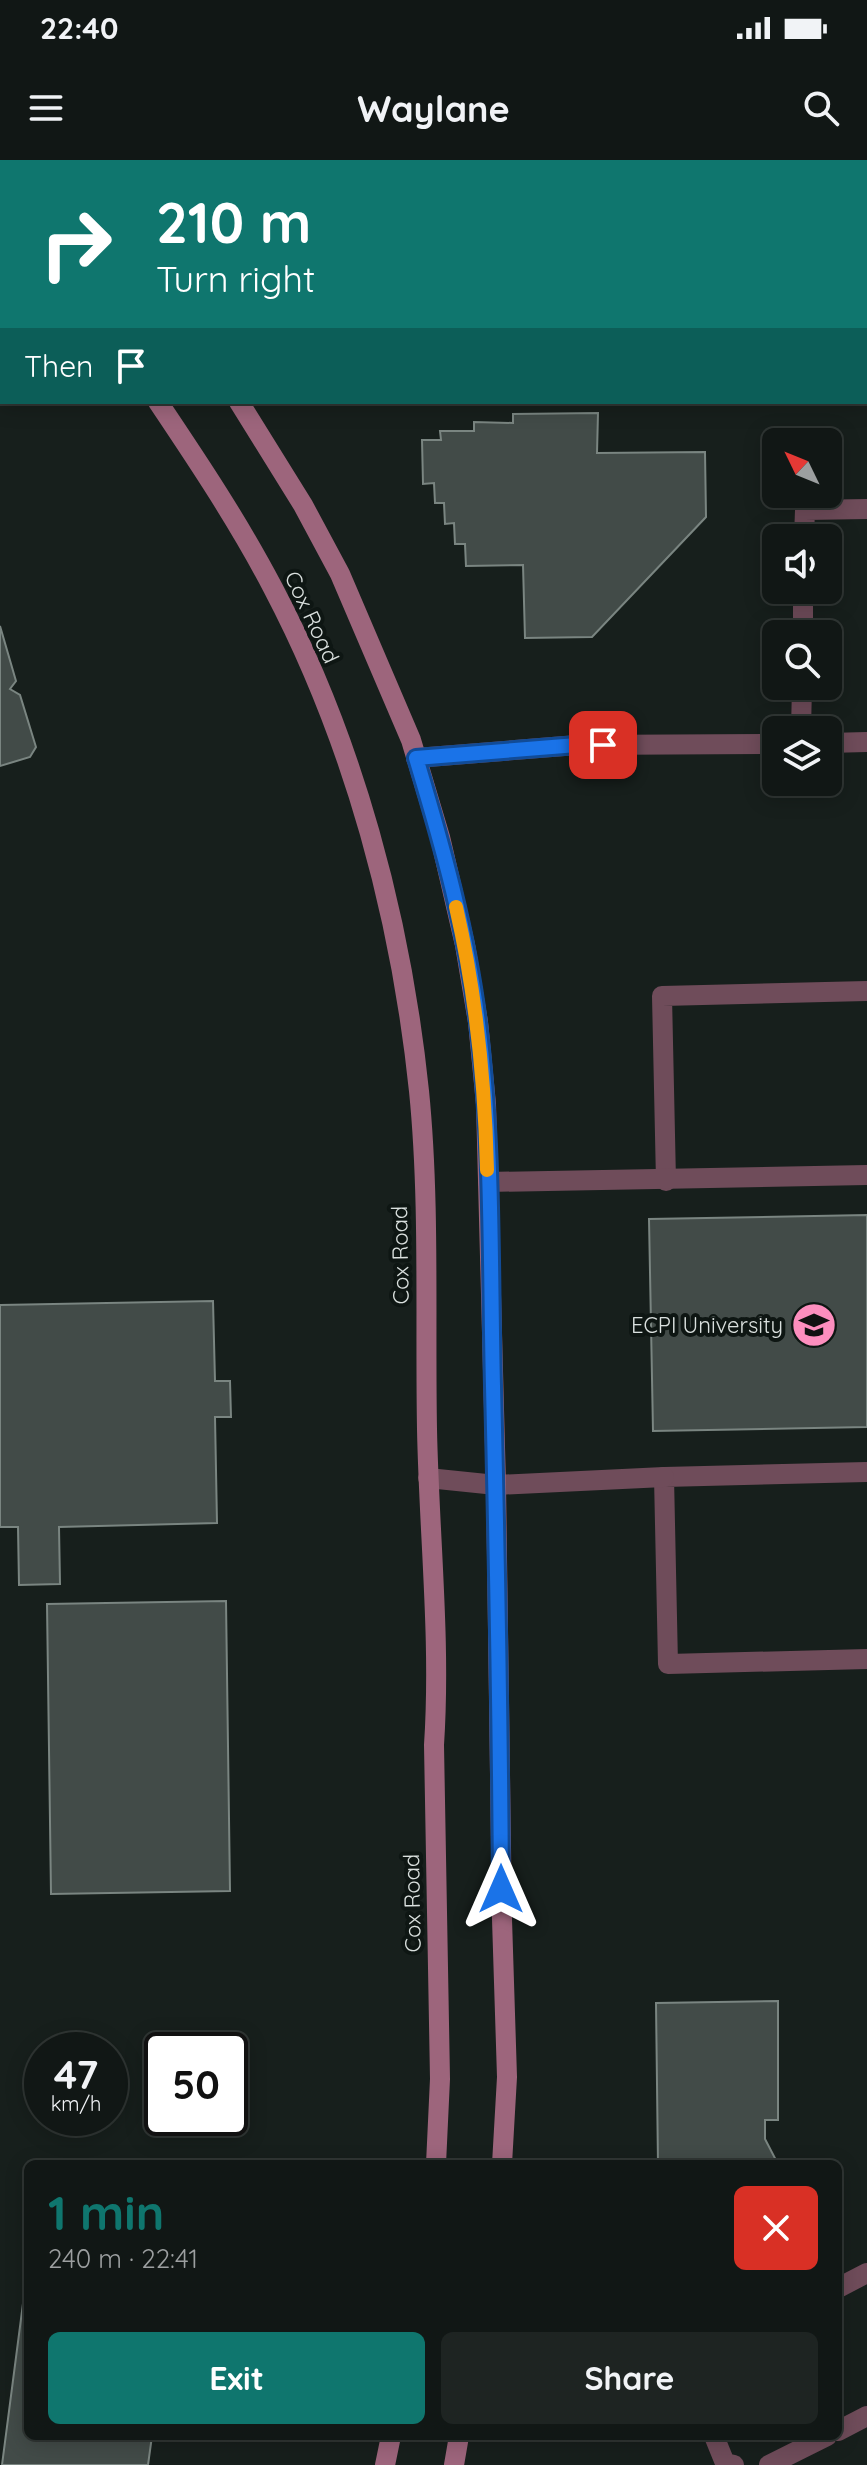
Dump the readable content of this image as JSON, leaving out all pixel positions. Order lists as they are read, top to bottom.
{
  "streets": {
    "main road": ["Cox Road"]
  },
  "places": {
    "school or university": ["ECPI University"]
  },
  "north": "top left",
  "page": {
    "status": "22:40",
    "header": "Waylane",
    "turn": ["210 m", "Turn right"],
    "then": "Then",
    "speed": "47 km/h",
    "limit": "50",
    "heading": ["1 min", "240 m · 22:41"],
    "buttons": ["Exit", "Share"]
  }
}
